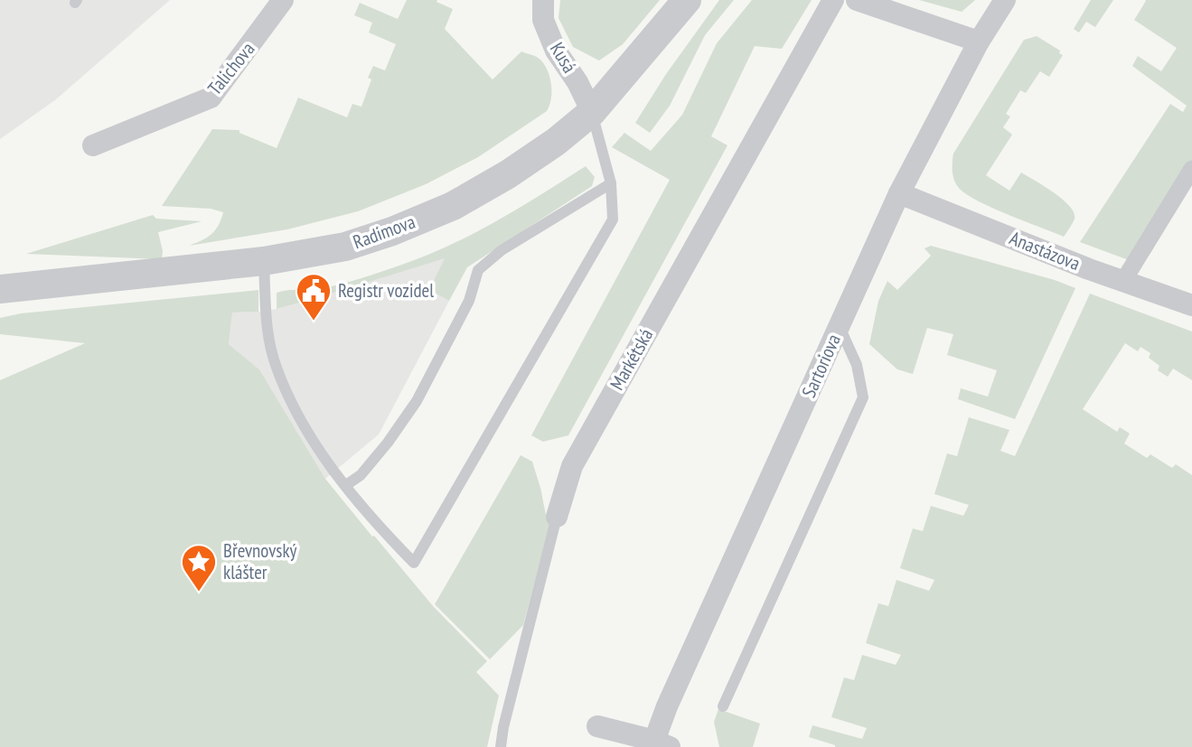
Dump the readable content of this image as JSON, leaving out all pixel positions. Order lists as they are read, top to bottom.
{
  "streets": {
    "street": [
      "Kusá",
      "Talichova",
      "Radimova",
      "Anastázova",
      "Markétská",
      "Sartoriova"
    ]
  },
  "crossings": [
    ["Kusá", "Radimova"],
    ["Anastázova", "Sartoriova"]
  ],
  "places": {
    "public building": ["Registr vozidel"],
    "place": ["Břevnovský klášter"]
  }
}
